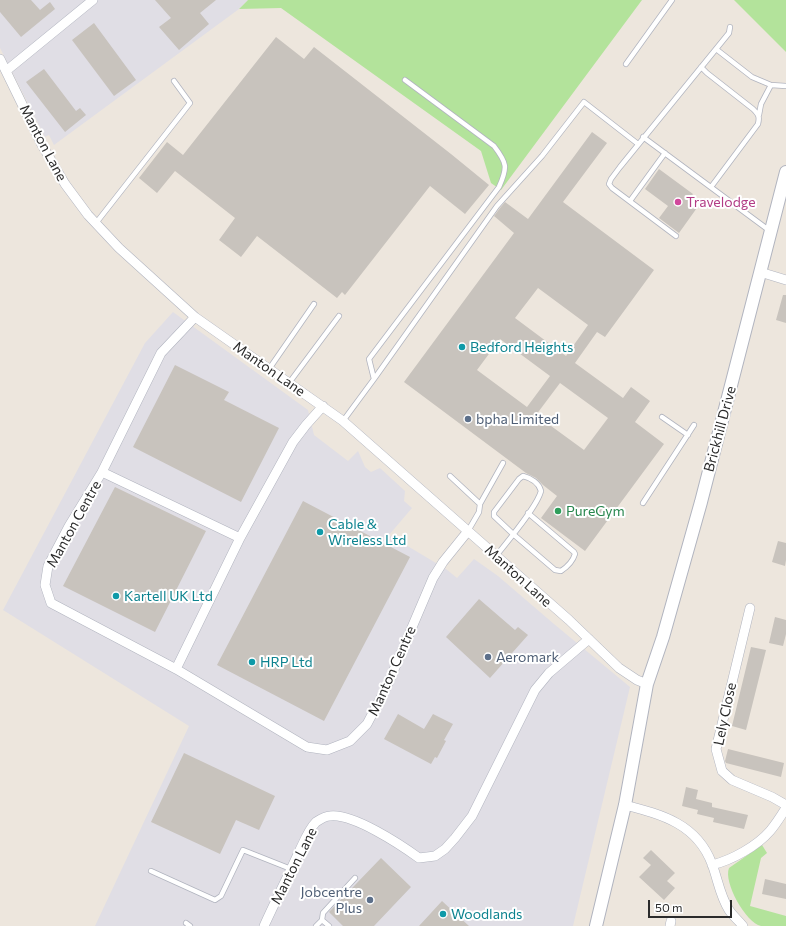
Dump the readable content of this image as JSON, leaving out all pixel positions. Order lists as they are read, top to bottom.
{
  "streets": {
    "street": [
      "Manton Lane",
      "Brickhill Drive",
      "Manton Centre",
      "Lely Close"
    ]
  },
  "crossings": [
    ["Manton Lane", "Brickhill Drive"],
    ["Manton Lane", "Manton Centre"]
  ],
  "places": [
    "Travelodge",
    "Bedford Heights",
    "bpha Limited",
    "PureGym",
    "Cable & Wireless Ltd",
    "Kartell UK Ltd",
    "Aeromark",
    "HRP Ltd",
    "Jobcentre Plus",
    "Woodlands"
  ],
  "scale_bar": "50 m"
}
